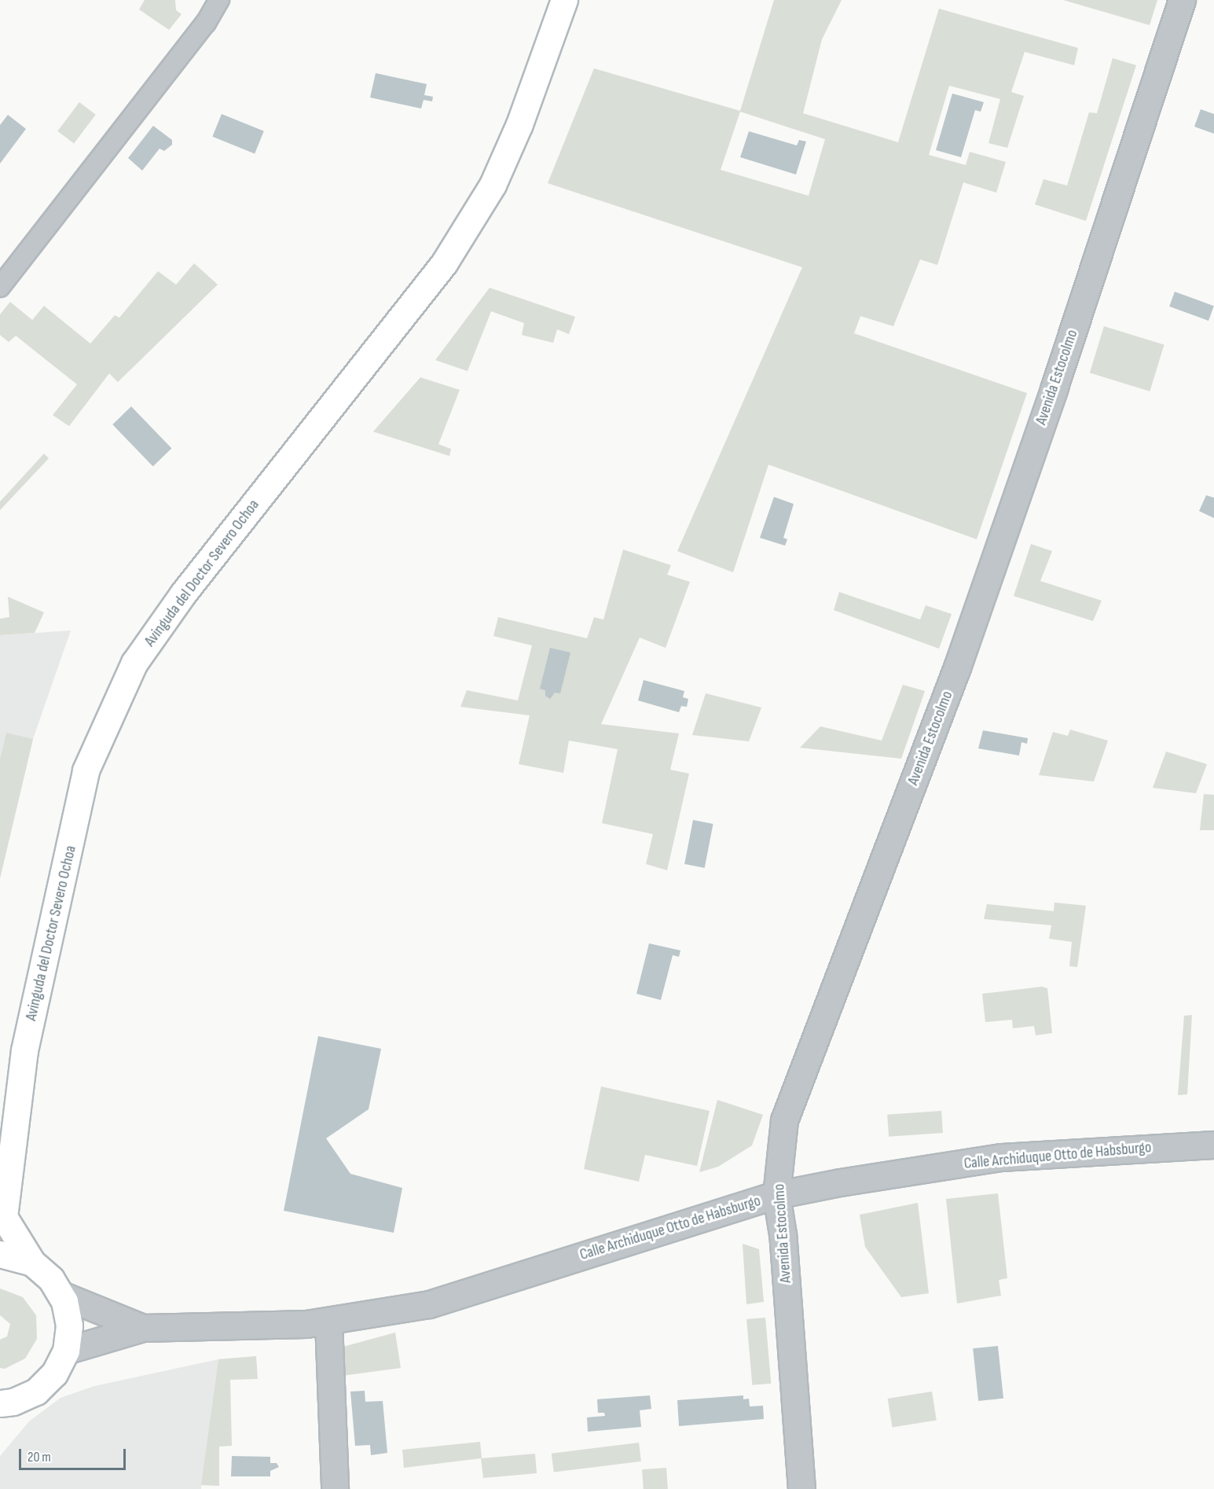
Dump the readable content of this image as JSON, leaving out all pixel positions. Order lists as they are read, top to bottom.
{
  "streets": {
    "street": ["Avenida Estocolmo", "Avinguda del Doctor Severo Ochoa", "Calle Archiduque Otto de Habsburgo"]
  },
  "crossings": [
    ["Avenida Estocolmo", "Calle Archiduque Otto de Habsburgo"]
  ],
  "scale_bar": "20 m"
}
